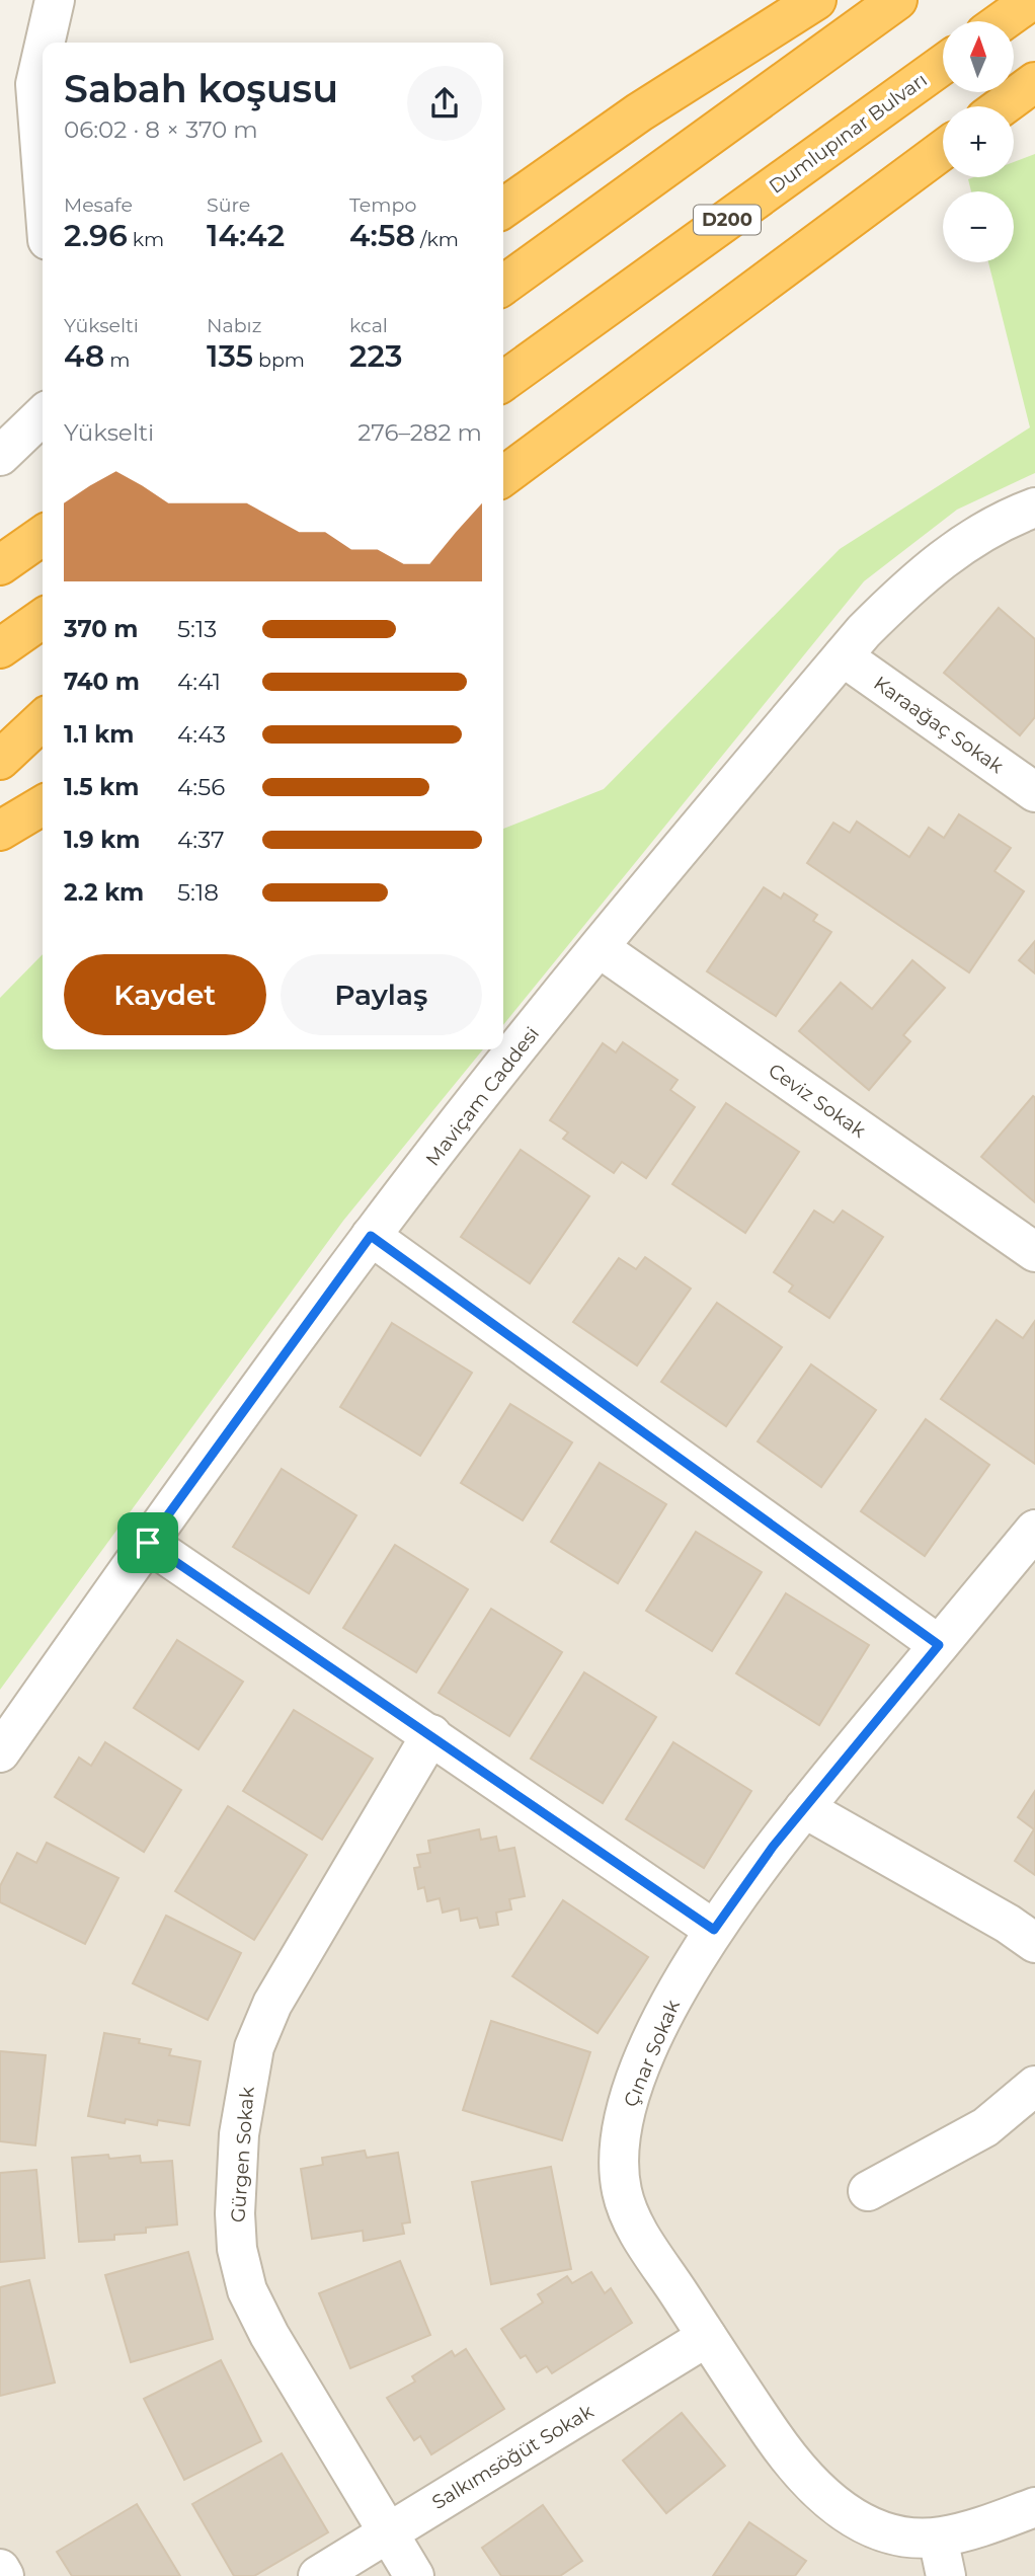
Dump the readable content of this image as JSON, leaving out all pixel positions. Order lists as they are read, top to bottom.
{
  "streets": {
    "highway": ["Dumlupınar Bulvarı", "D200"],
    "street": [
      "Karaağaç Sokak",
      "Maviçam Caddesi",
      "Ceviz Sokak",
      "Çınar Sokak",
      "Gürgen Sokak",
      "Salkımsöğüt Sokak"
    ]
  },
  "crossings": [
    ["Karaağaç Sokak", "Maviçam Caddesi"],
    ["Maviçam Caddesi", "Ceviz Sokak"],
    ["Çınar Sokak", "Salkımsöğüt Sokak"],
    ["Gürgen Sokak", "Salkımsöğüt Sokak"]
  ],
  "north": "top",
  "page": {
    "map_buttons": ["+", "−"],
    "heading": ["Sabah koşusu", "06:02 · 8 × 370 m"],
    "stats": [
      ["Mesafe", "2.96 km"],
      ["Süre", "14:42"],
      ["Tempo", "4:58 /km"],
      ["Yükselti", "48 m"],
      ["Nabız", "135 bpm"],
      ["kcal", "223"]
    ],
    "chart": ["Yükselti", "276–282 m"],
    "list": [
      {
        "name": "370 m",
        "note": "5:13"
      },
      {
        "name": "740 m",
        "note": "4:41"
      },
      {
        "name": "1.1 km",
        "note": "4:43"
      },
      {
        "name": "1.5 km",
        "note": "4:56"
      },
      {
        "name": "1.9 km",
        "note": "4:37"
      },
      {
        "name": "2.2 km",
        "note": "5:18"
      }
    ],
    "buttons": ["Kaydet", "Paylaş"]
  }
}
